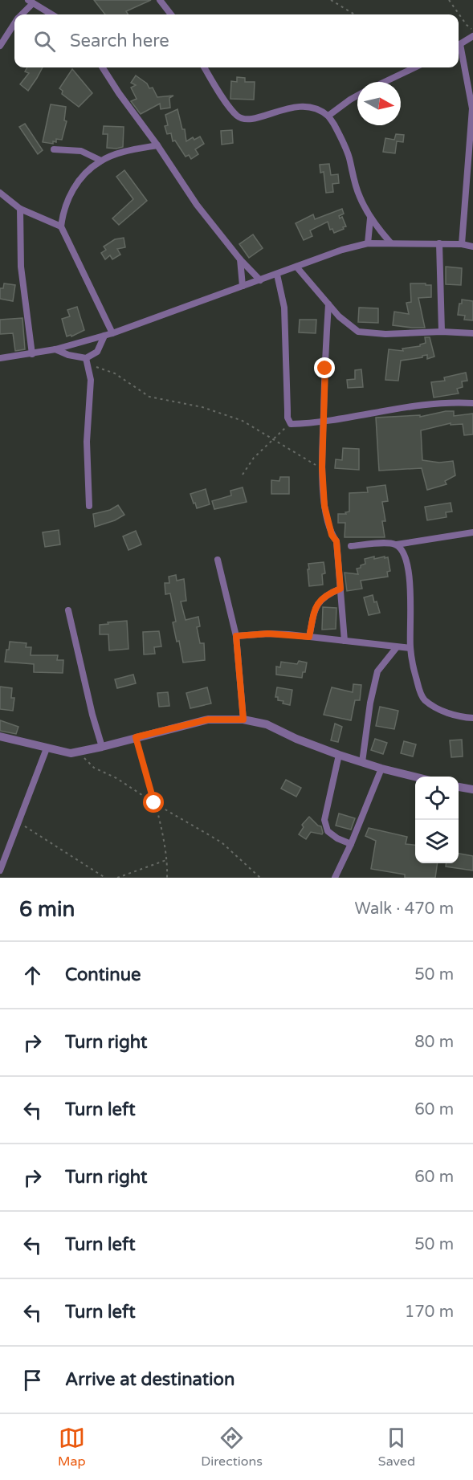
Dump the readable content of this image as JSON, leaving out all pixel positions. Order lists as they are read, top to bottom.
{
  "north": "right",
  "page": {
    "search": "Search here",
    "heading": ["6 min", "Walk · 470 m"],
    "list": [
      ["Continue", "50 m"],
      ["Turn right", "80 m"],
      ["Turn left", "60 m"],
      ["Turn right", "60 m"],
      ["Turn left", "50 m"],
      ["Turn left", "170 m"],
      "Arrive at destination"
    ],
    "nav": ["Map", "Directions", "Saved"]
  }
}
